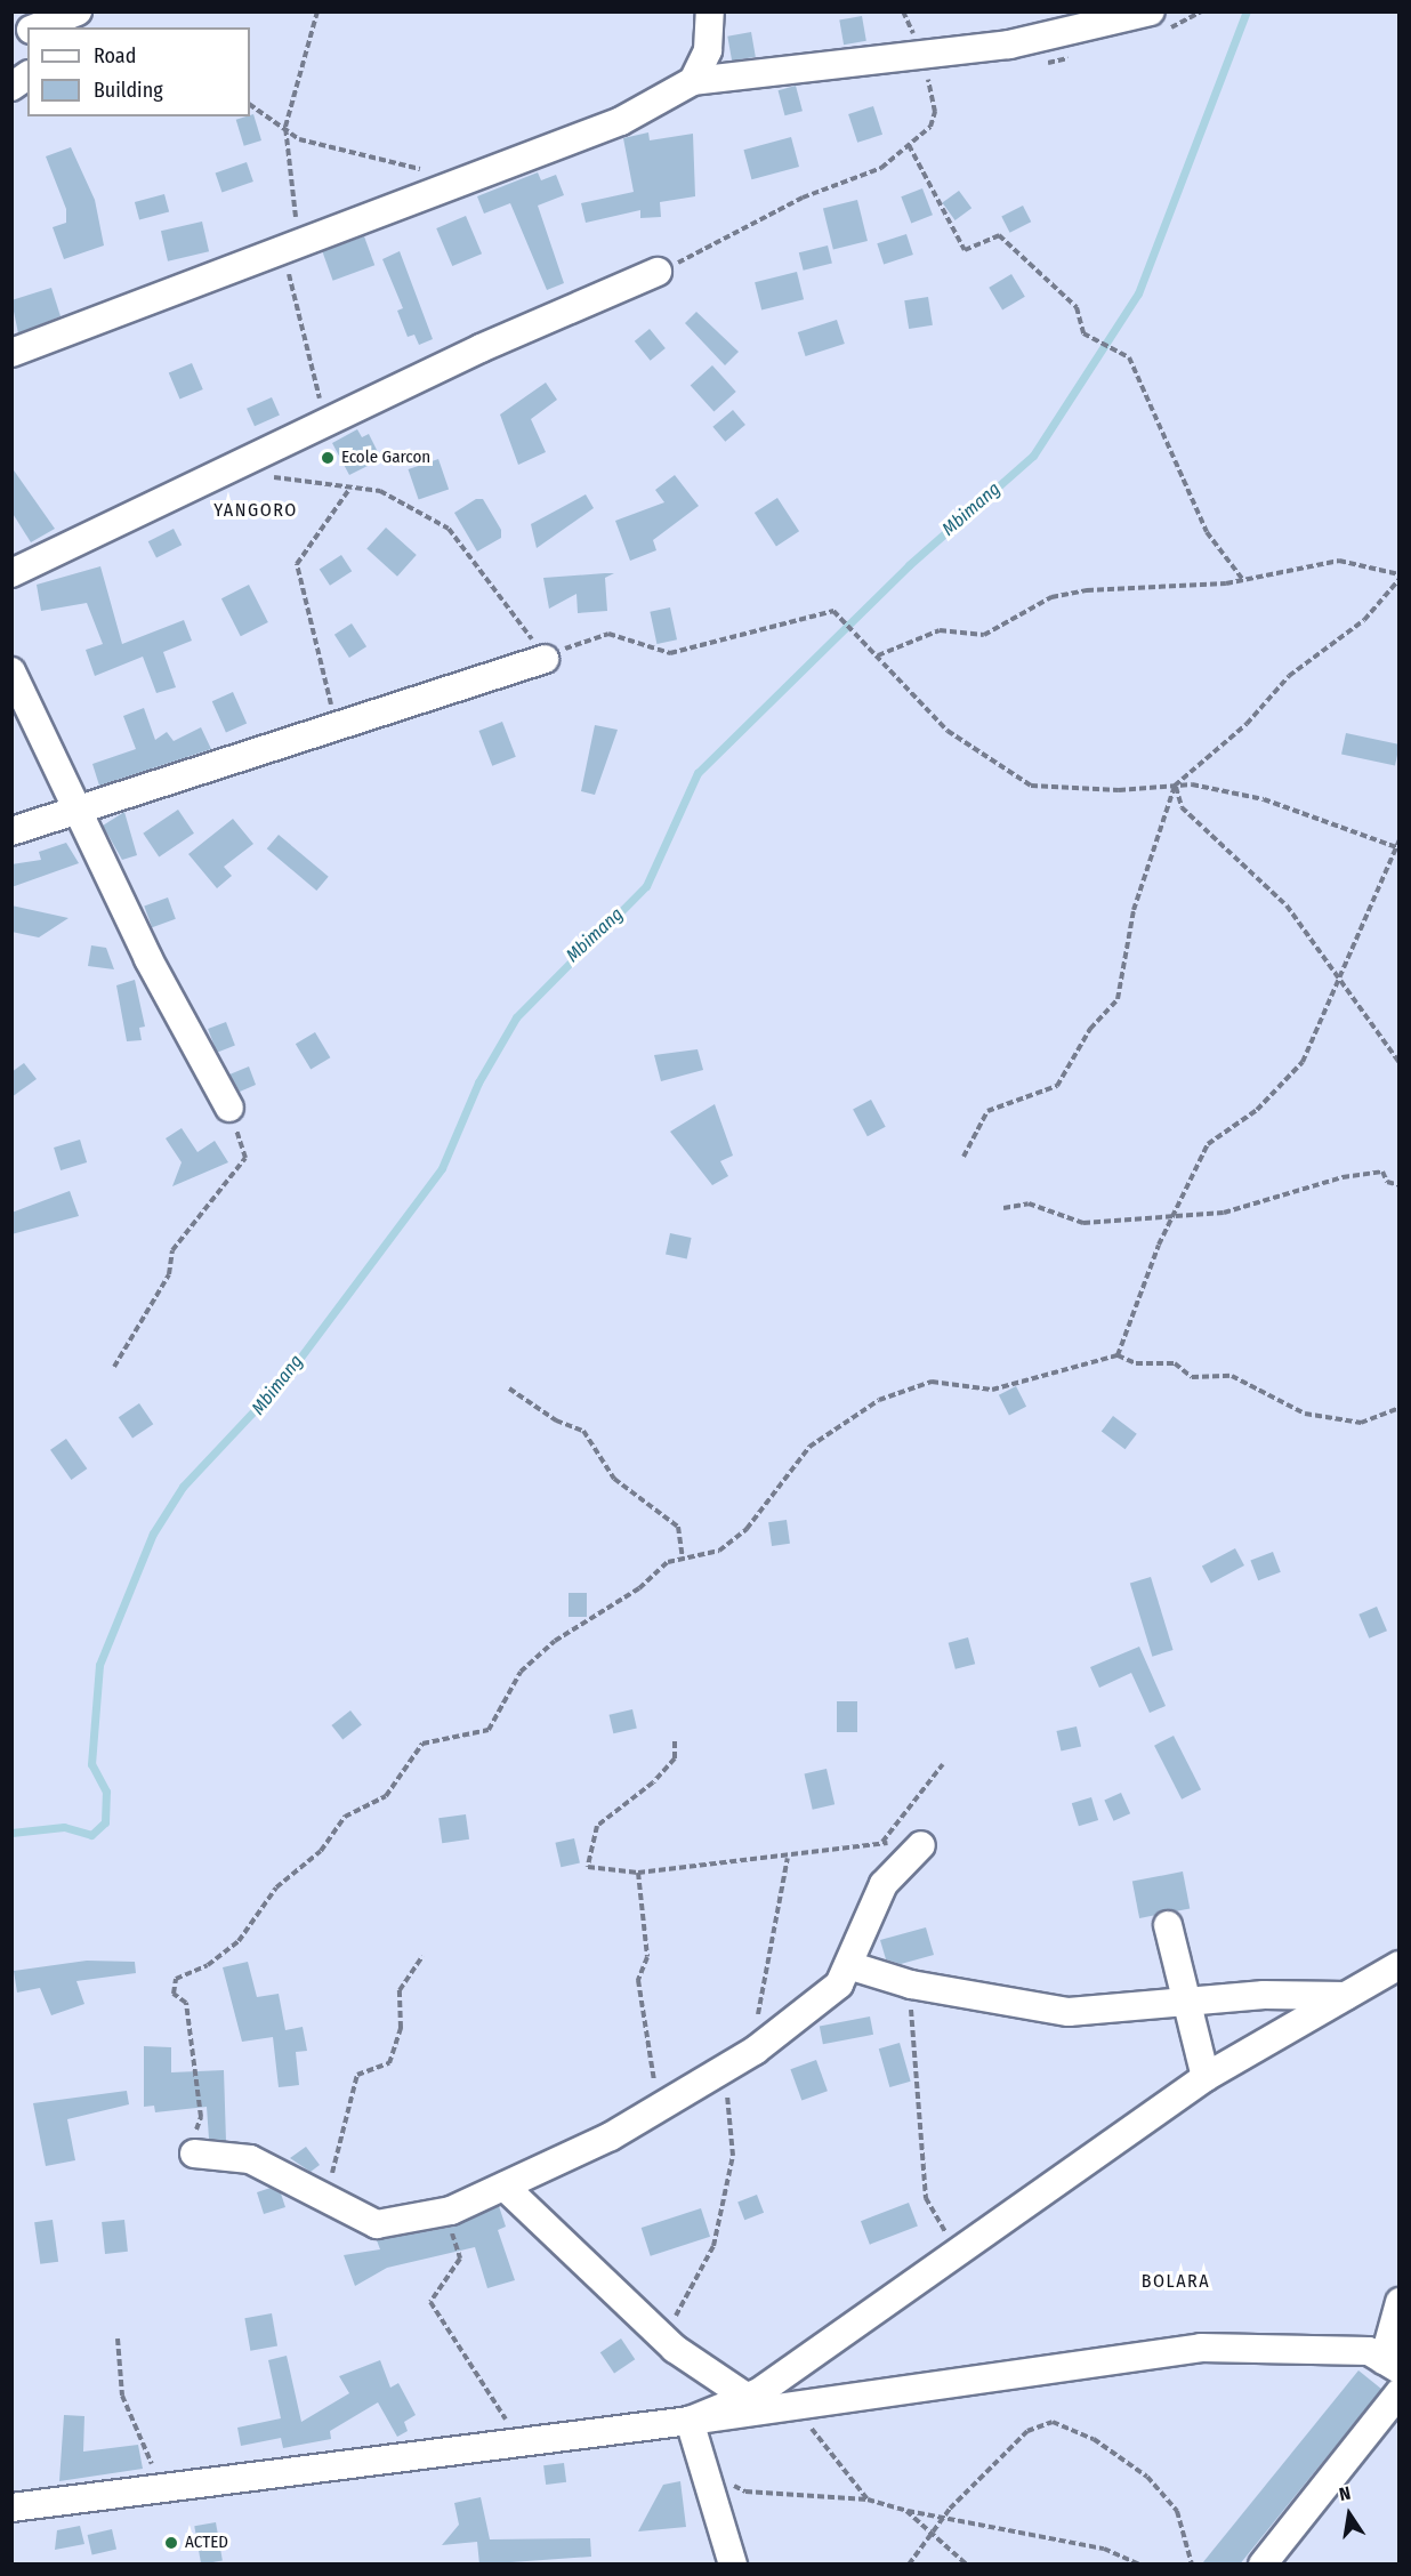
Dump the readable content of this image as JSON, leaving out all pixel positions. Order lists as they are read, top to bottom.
{
  "districts": ["YANGORO", "BOLARA"],
  "water": ["Mbimang"],
  "places": ["Ecole Garcon", "ACTED"],
  "legend": ["Road", "Building"],
  "north": "top"
}
